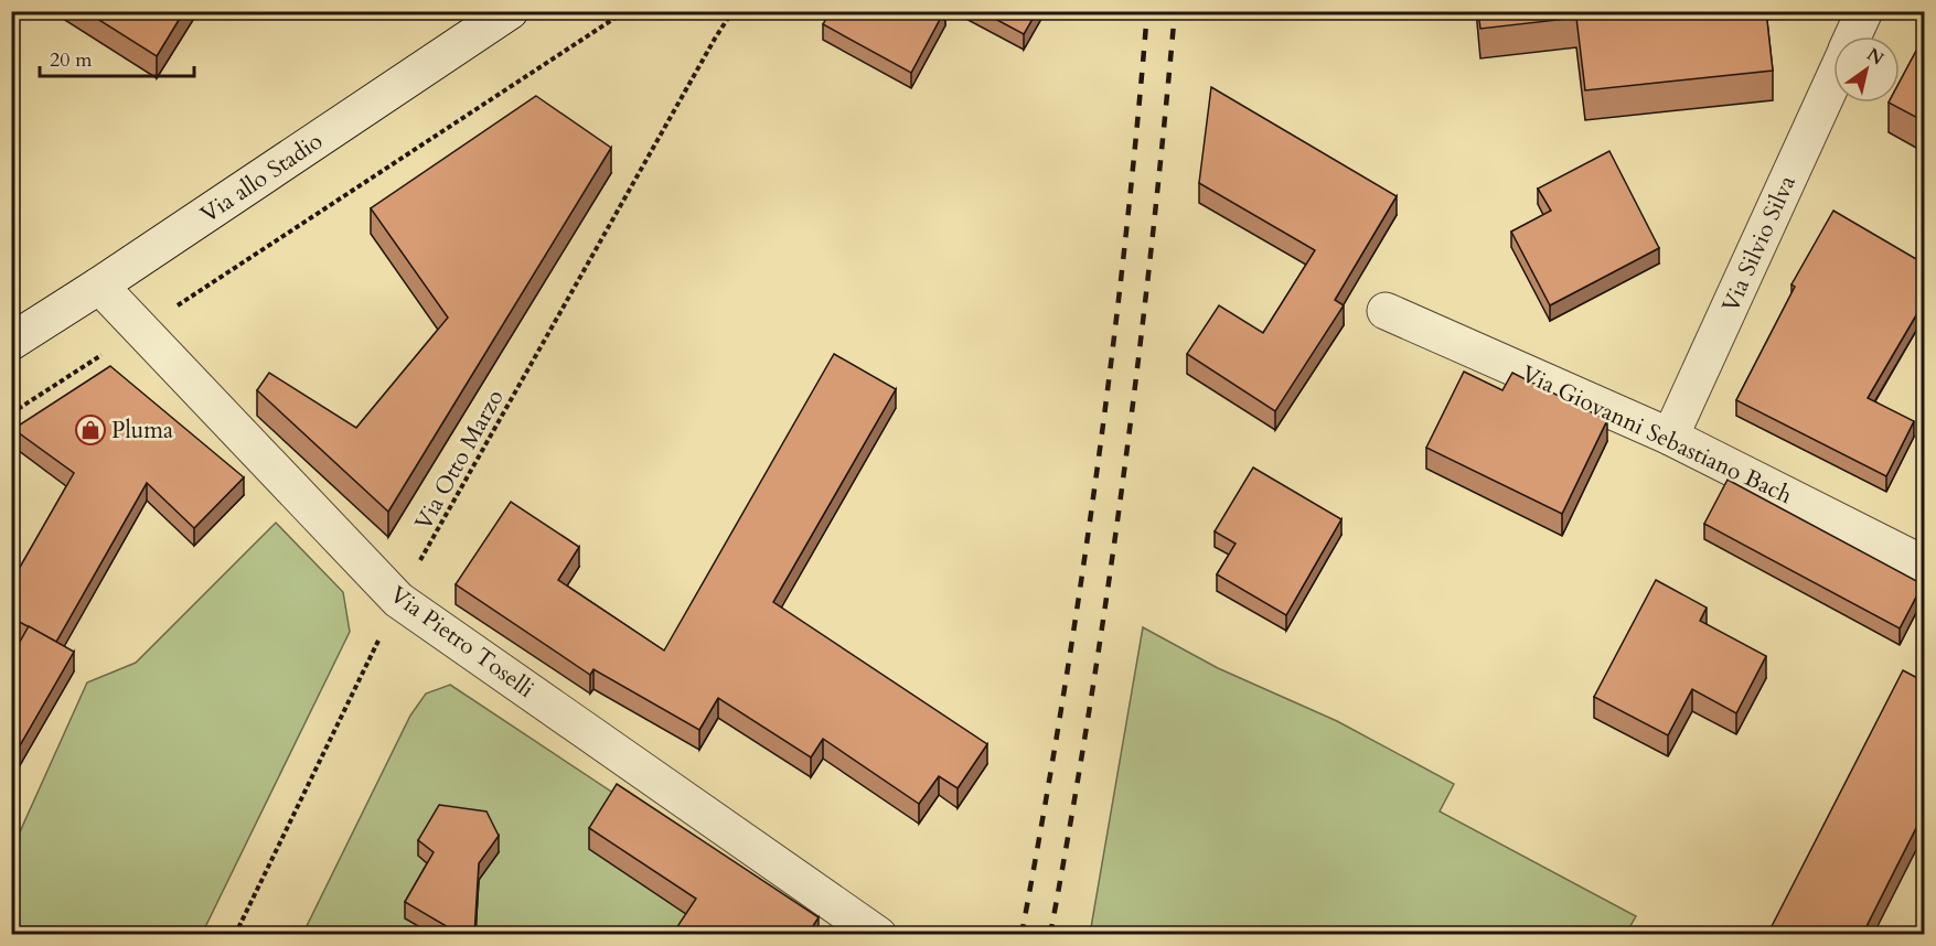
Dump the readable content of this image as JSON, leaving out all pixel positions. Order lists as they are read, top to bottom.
{
  "streets": {
    "street": [
      "Via allo Stadio",
      "Via Silvio Silva",
      "Via Giovanni Sebastiano Bach",
      "Via Pietro Toselli"
    ],
    "path": ["Via Otto Marzo"]
  },
  "crossings": [
    ["Via allo Stadio", "Via Pietro Toselli"],
    ["Via Silvio Silva", "Via Giovanni Sebastiano Bach"],
    ["Via Otto Marzo", "Via Pietro Toselli"]
  ],
  "places": {
    "shop": ["Pluma"]
  },
  "scale_bar": "20 m",
  "north": "top right"
}
